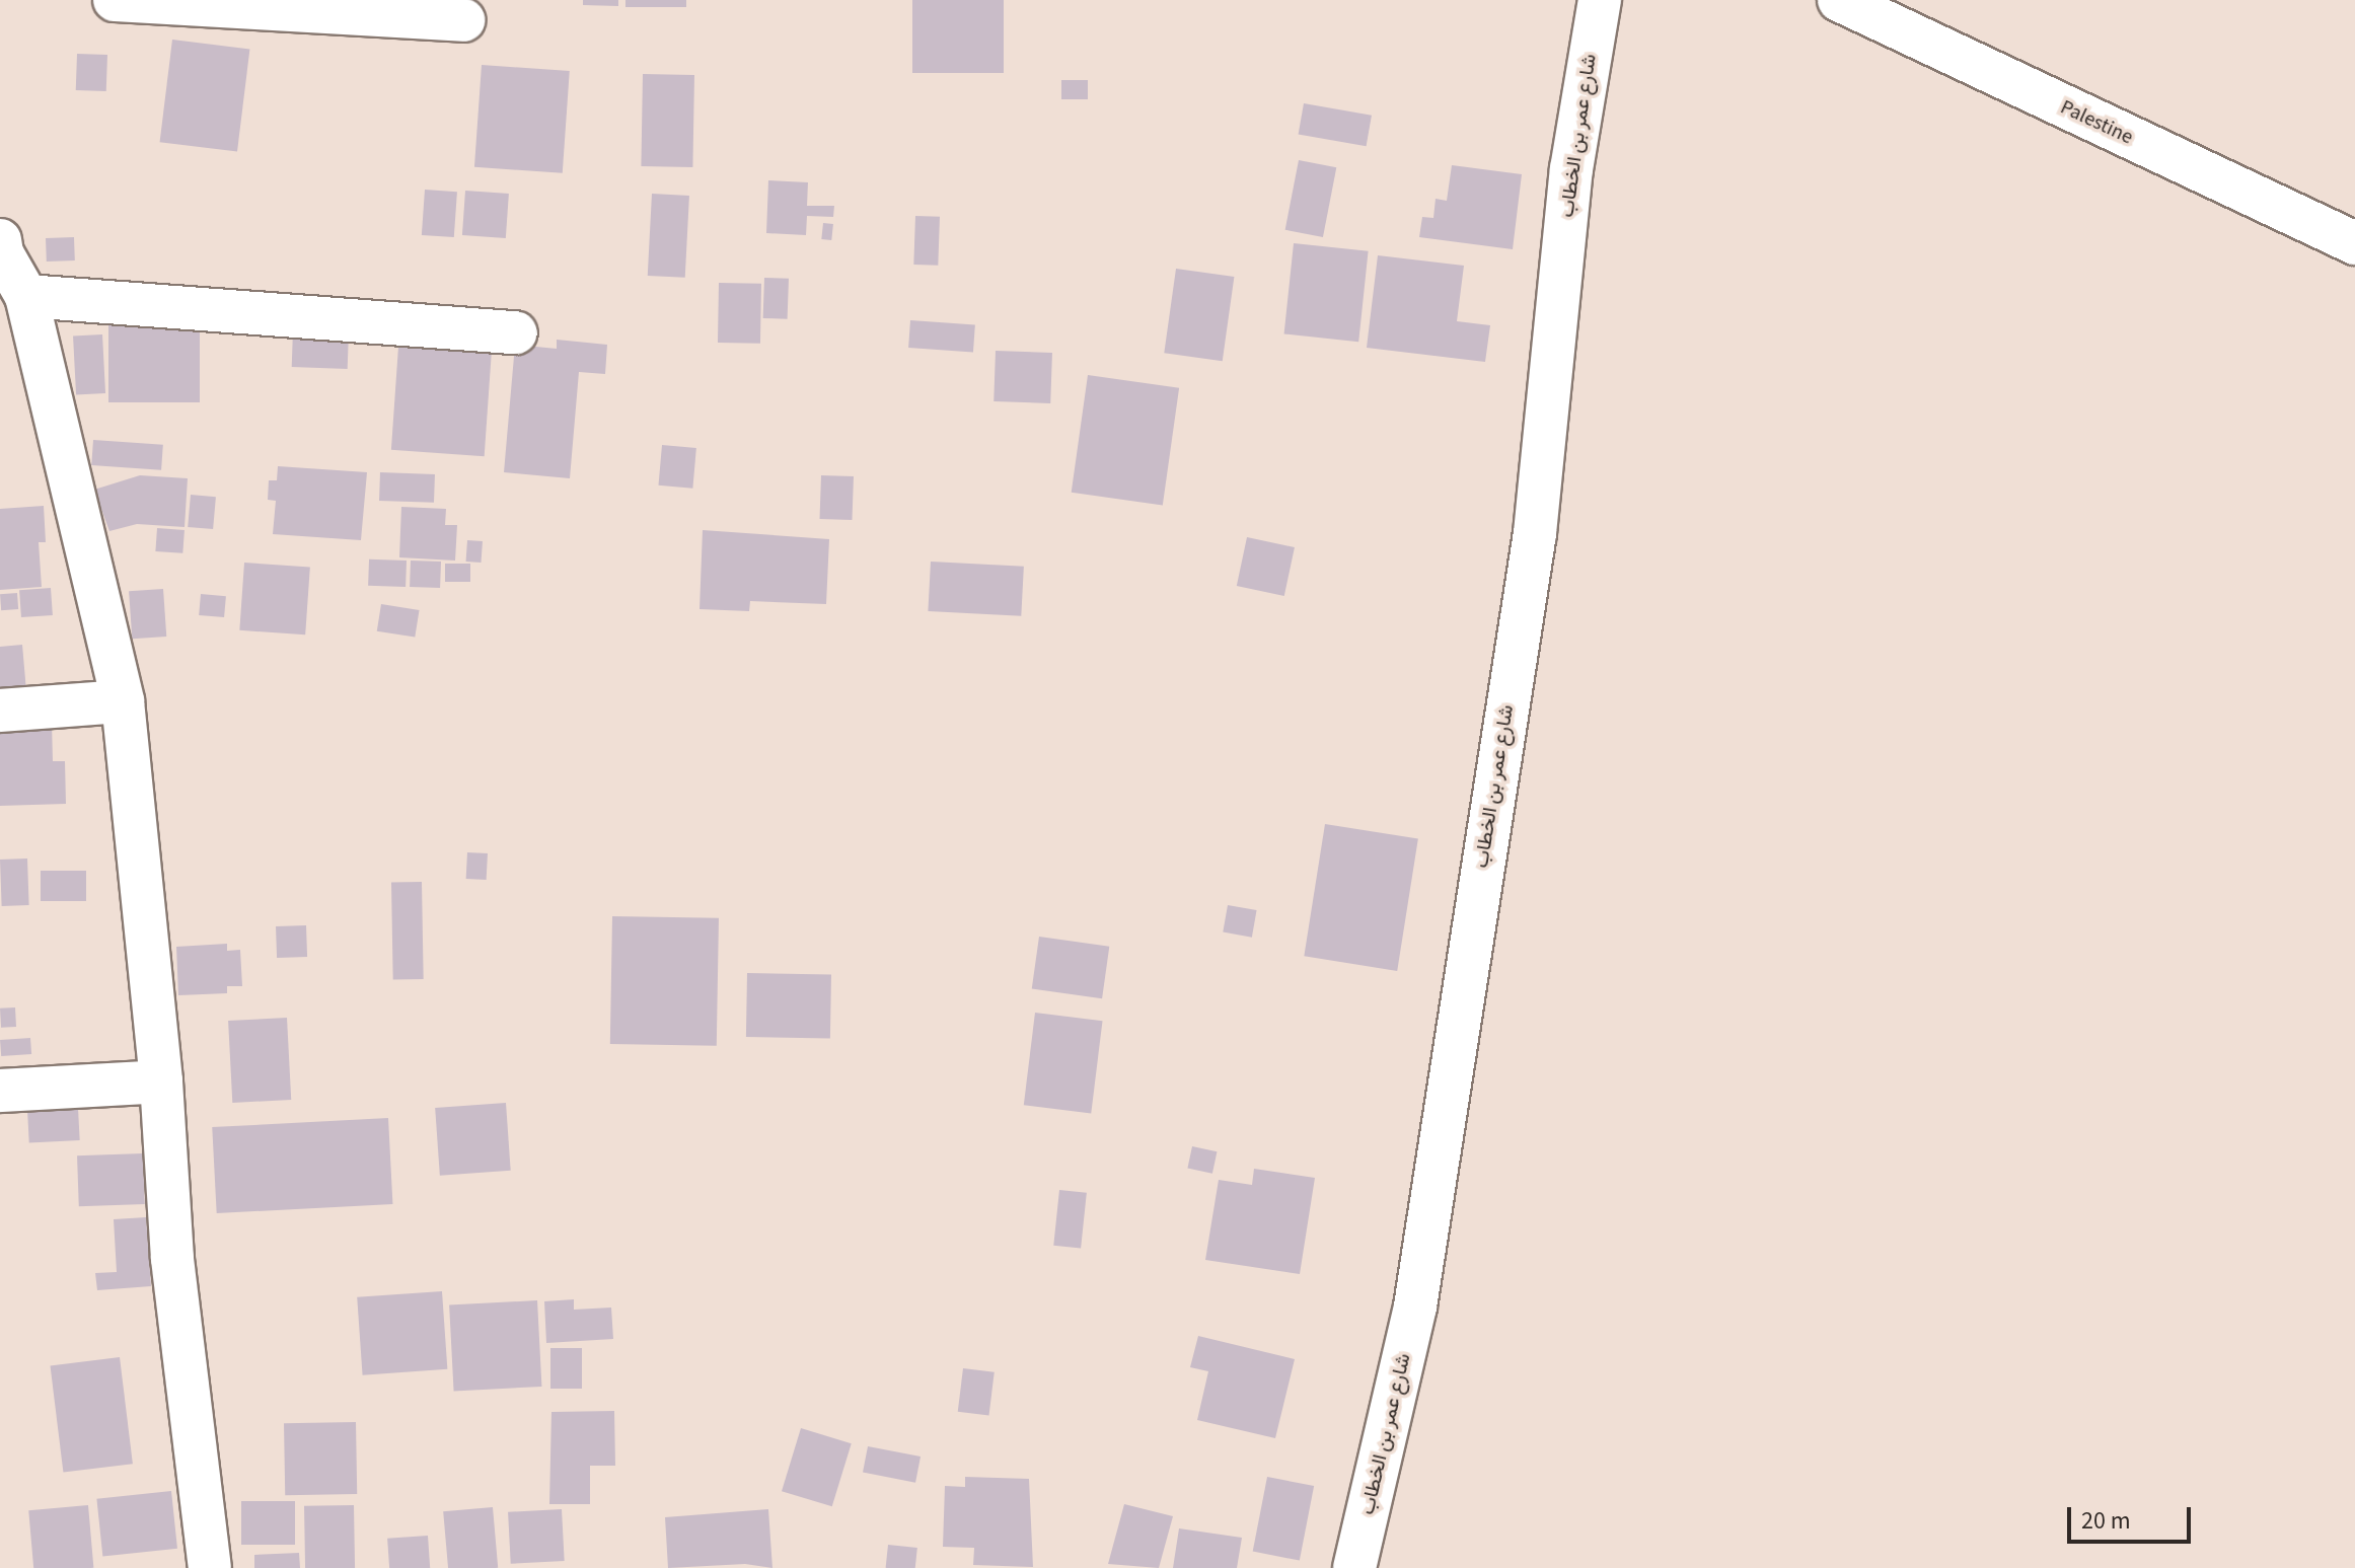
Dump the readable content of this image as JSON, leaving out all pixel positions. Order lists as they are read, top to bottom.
{
  "streets": {
    "street": ["Palestine", "شارع عمر بن الخطاب"]
  },
  "scale_bar": "20 m"
}
